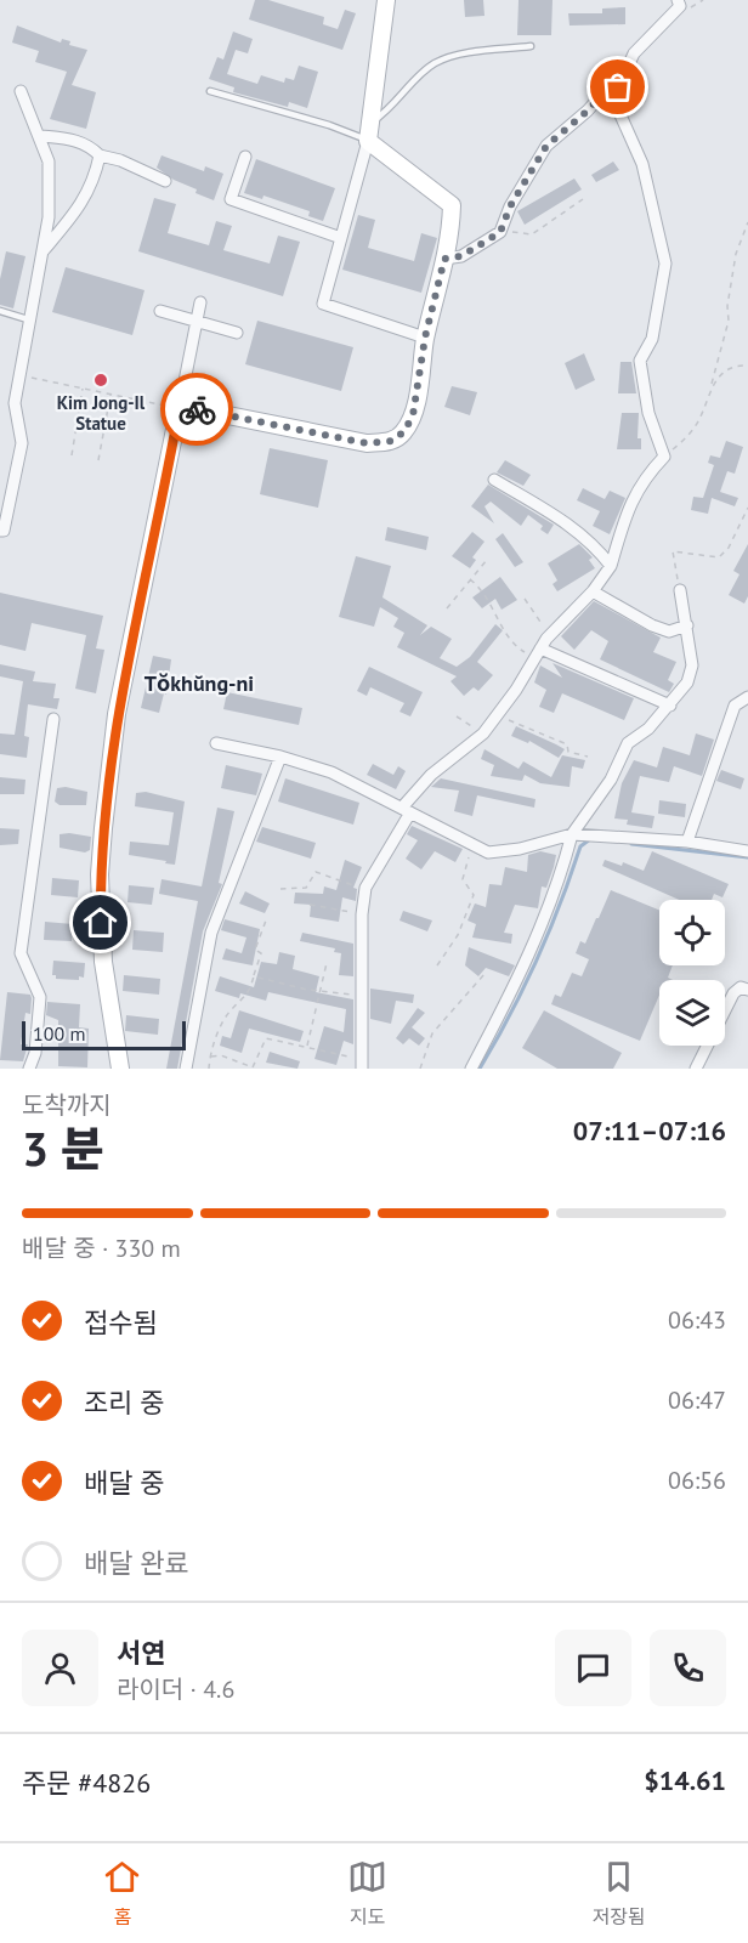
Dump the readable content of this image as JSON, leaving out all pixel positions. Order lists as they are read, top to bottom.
{
  "districts": ["Tŏkhŭng-ni"],
  "places": ["Kim Jong-Il Statue"],
  "scale_bar": "100 m",
  "page": {
    "scale": "100 m",
    "heading": ["3 분", "도착까지", "07:11–07:16"],
    "panel": [
      "서연",
      "라이더 · 4.6",
      "주문 #4826",
      "$14.61"
    ],
    "bar": "배달 중 · 330 m",
    "list": [
      ["접수됨", "06:43"],
      ["조리 중", "06:47"],
      ["배달 중", "06:56"],
      "배달 완료"
    ],
    "tabs": ["홈", "지도", "저장됨"]
  }
}
